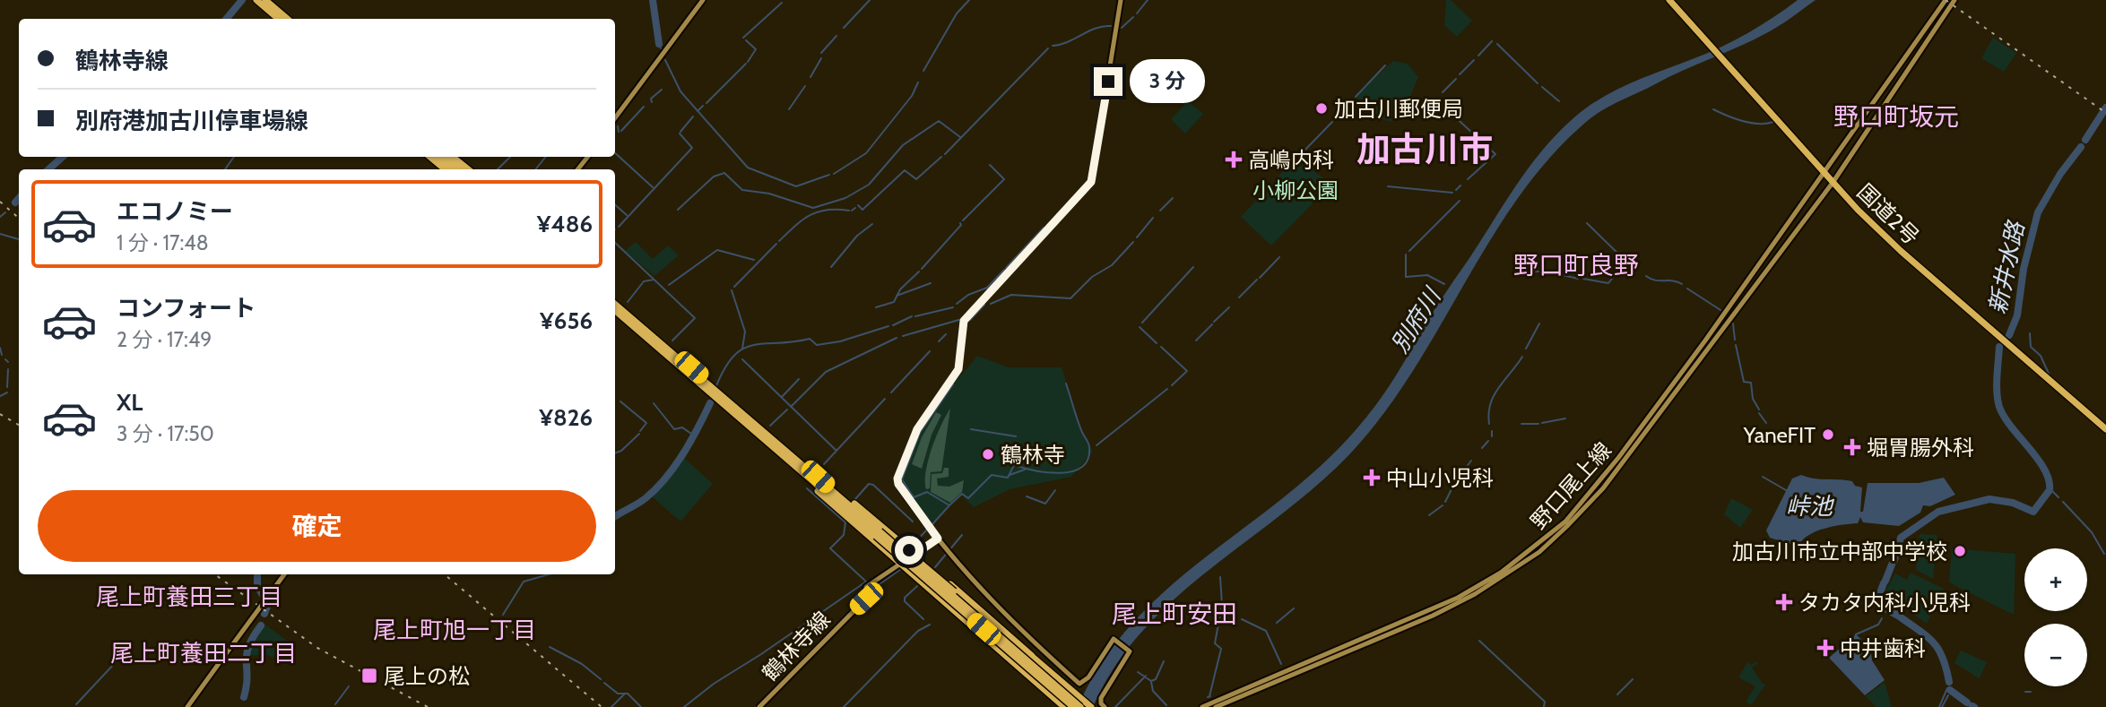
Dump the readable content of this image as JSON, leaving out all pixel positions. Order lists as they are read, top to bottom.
{
  "streets": {
    "highway": ["国道2号"],
    "main road": ["野口尾上線", "鶴林寺線"]
  },
  "crossings": [
    ["国道2号", "野口尾上線"]
  ],
  "districts": [
    "野口町坂元",
    "加古川市",
    "野口町良野",
    "尾上町養田三丁目",
    "尾上町安田",
    "尾上町旭一丁目",
    "尾上町養田二丁目"
  ],
  "water": ["新井水路", "別府川", "峠池"],
  "parks": ["小柳公園"],
  "places": {
    "other": [
      "加古川郵便局",
      "YaneFIT",
      "鶴林寺",
      "加古川市立中部中学校"
    ],
    "health": [
      "高嶋内科",
      "堀胃腸外科",
      "中山小児科",
      "タカタ内科小児科",
      "中井歯科"
    ],
    "transit": ["尾上の松"]
  },
  "page": {
    "banner": ["鶴林寺線", "別府港加古川停車場線"],
    "bubble": "3 分",
    "list": [
      {
        "name": "エコノミー",
        "note": "1 分 · 17:48",
        "value": "¥486"
      },
      {
        "name": "コンフォート",
        "note": "2 分 · 17:49",
        "value": "¥656"
      },
      {
        "name": "XL",
        "note": "3 分 · 17:50",
        "value": "¥826"
      }
    ],
    "buttons": "確定",
    "map_buttons": ["+", "−"]
  }
}
